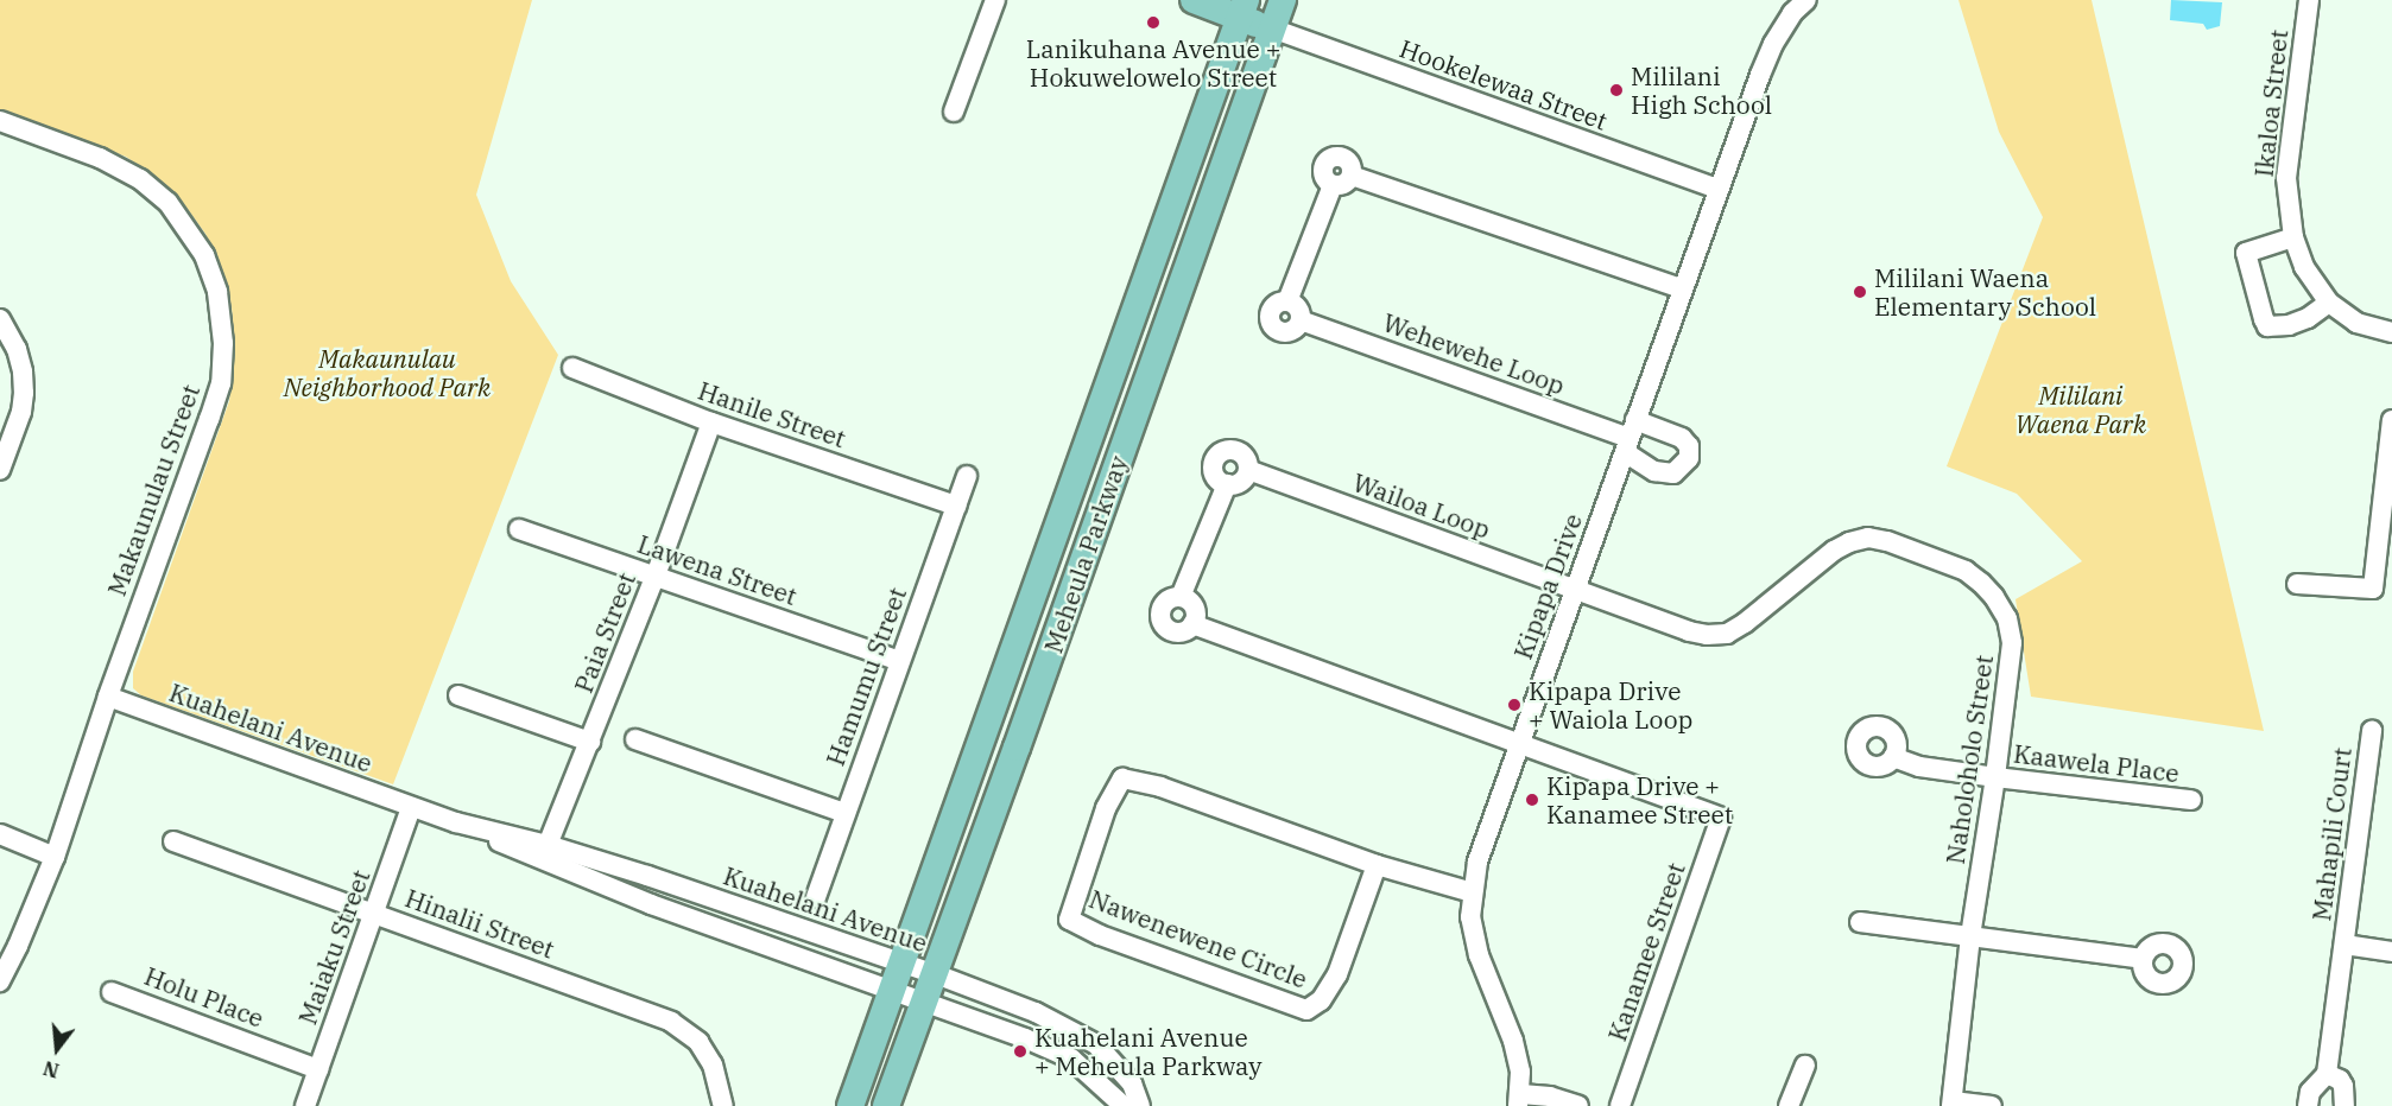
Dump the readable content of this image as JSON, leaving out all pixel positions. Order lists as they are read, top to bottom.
{
  "streets": {
    "main road": ["Meheula Parkway"],
    "street": [
      "Hookelewaa Street",
      "Ikaloa Street",
      "Wehewehe Loop",
      "Hanile Street",
      "Makaunulau Street",
      "Wailoa Loop",
      "Lawena Street",
      "Kipapa Drive",
      "Paia Street",
      "Hamumu Street",
      "Kuahelani Avenue",
      "Naholoholo Street",
      "Kaawela Place",
      "Mahapili Court",
      "Hinalii Street",
      "Nawenewene Circle",
      "Maiaku Street",
      "Kanamee Street",
      "Holu Place"
    ]
  },
  "crossings": [
    ["Hookelewaa Street", "Meheula Parkway"],
    ["Hookelewaa Street", "Kipapa Drive"],
    ["Wehewehe Loop", "Kipapa Drive"],
    ["Hanile Street", "Paia Street"],
    ["Hanile Street", "Hamumu Street"],
    ["Makaunulau Street", "Kuahelani Avenue"],
    ["Wailoa Loop", "Kipapa Drive"],
    ["Wailoa Loop", "Naholoholo Street"],
    ["Meheula Parkway", "Kuahelani Avenue"],
    ["Lawena Street", "Paia Street"],
    ["Lawena Street", "Hamumu Street"],
    ["Kipapa Drive", "Naholoholo Street"],
    ["Kipapa Drive", "Nawenewene Circle"],
    ["Kipapa Drive", "Kanamee Street"],
    ["Paia Street", "Kuahelani Avenue"],
    ["Kuahelani Avenue", "Maiaku Street"],
    ["Naholoholo Street", "Kaawela Place"],
    ["Hinalii Street", "Maiaku Street"],
    ["Maiaku Street", "Holu Place"]
  ],
  "parks": ["Makaunulau Neighborhood Park", "Mililani Waena Park"],
  "places": [
    "Lanikuhana Avenue + Hokuwelowelo Street",
    "Mililani High School",
    "Mililani Waena Elementary School",
    "Kipapa Drive + Waiola Loop",
    "Kipapa Drive + Kanamee Street",
    "Kuahelani Avenue + Meheula Parkway"
  ],
  "north": "bottom"
}
